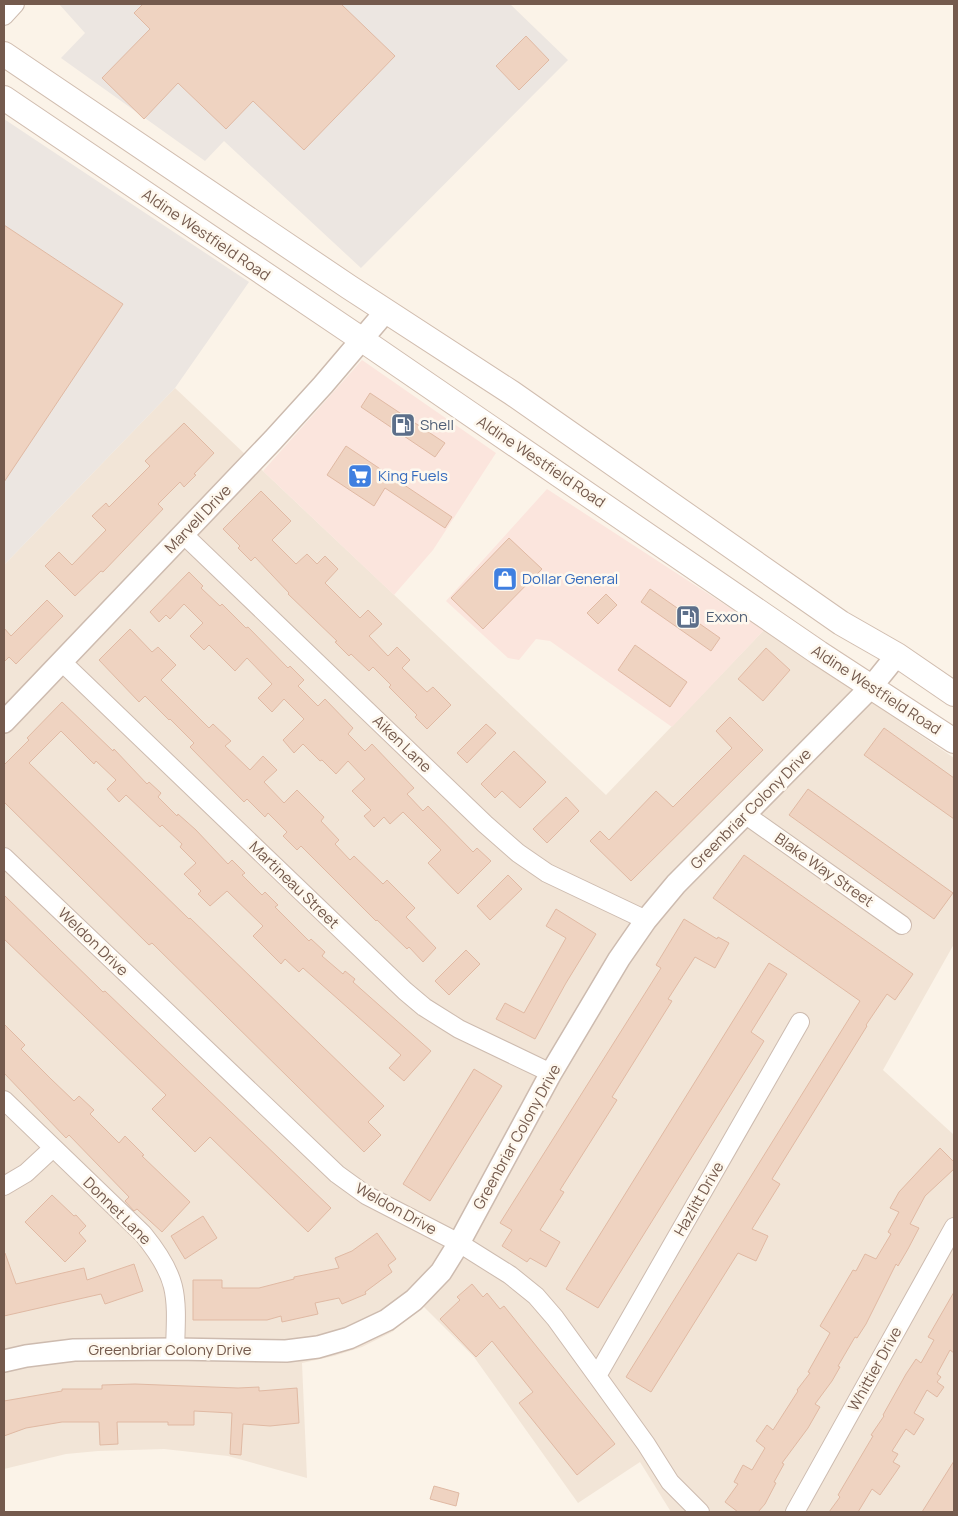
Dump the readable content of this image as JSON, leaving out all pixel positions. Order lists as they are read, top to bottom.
{
  "streets": {
    "main road": ["Aldine Westfield Road"],
    "street": [
      "Marvell Drive",
      "Aiken Lane",
      "Greenbriar Colony Drive",
      "Blake Way Street",
      "Martineau Street",
      "Weldon Drive",
      "Hazlitt Drive",
      "Donnet Lane",
      "Whittier Drive"
    ]
  },
  "crossings": [
    ["Aldine Westfield Road", "Marvell Drive"],
    ["Aldine Westfield Road", "Greenbriar Colony Drive"],
    ["Marvell Drive", "Aiken Lane"],
    ["Marvell Drive", "Martineau Street"],
    ["Aiken Lane", "Greenbriar Colony Drive"],
    ["Greenbriar Colony Drive", "Blake Way Street"],
    ["Greenbriar Colony Drive", "Martineau Street"],
    ["Greenbriar Colony Drive", "Weldon Drive"],
    ["Greenbriar Colony Drive", "Donnet Lane"],
    ["Weldon Drive", "Hazlitt Drive"]
  ],
  "places": {
    "fuel station": ["Shell", "Exxon"],
    "supermarket": ["King Fuels"],
    "shop": ["Dollar General"]
  }
}
